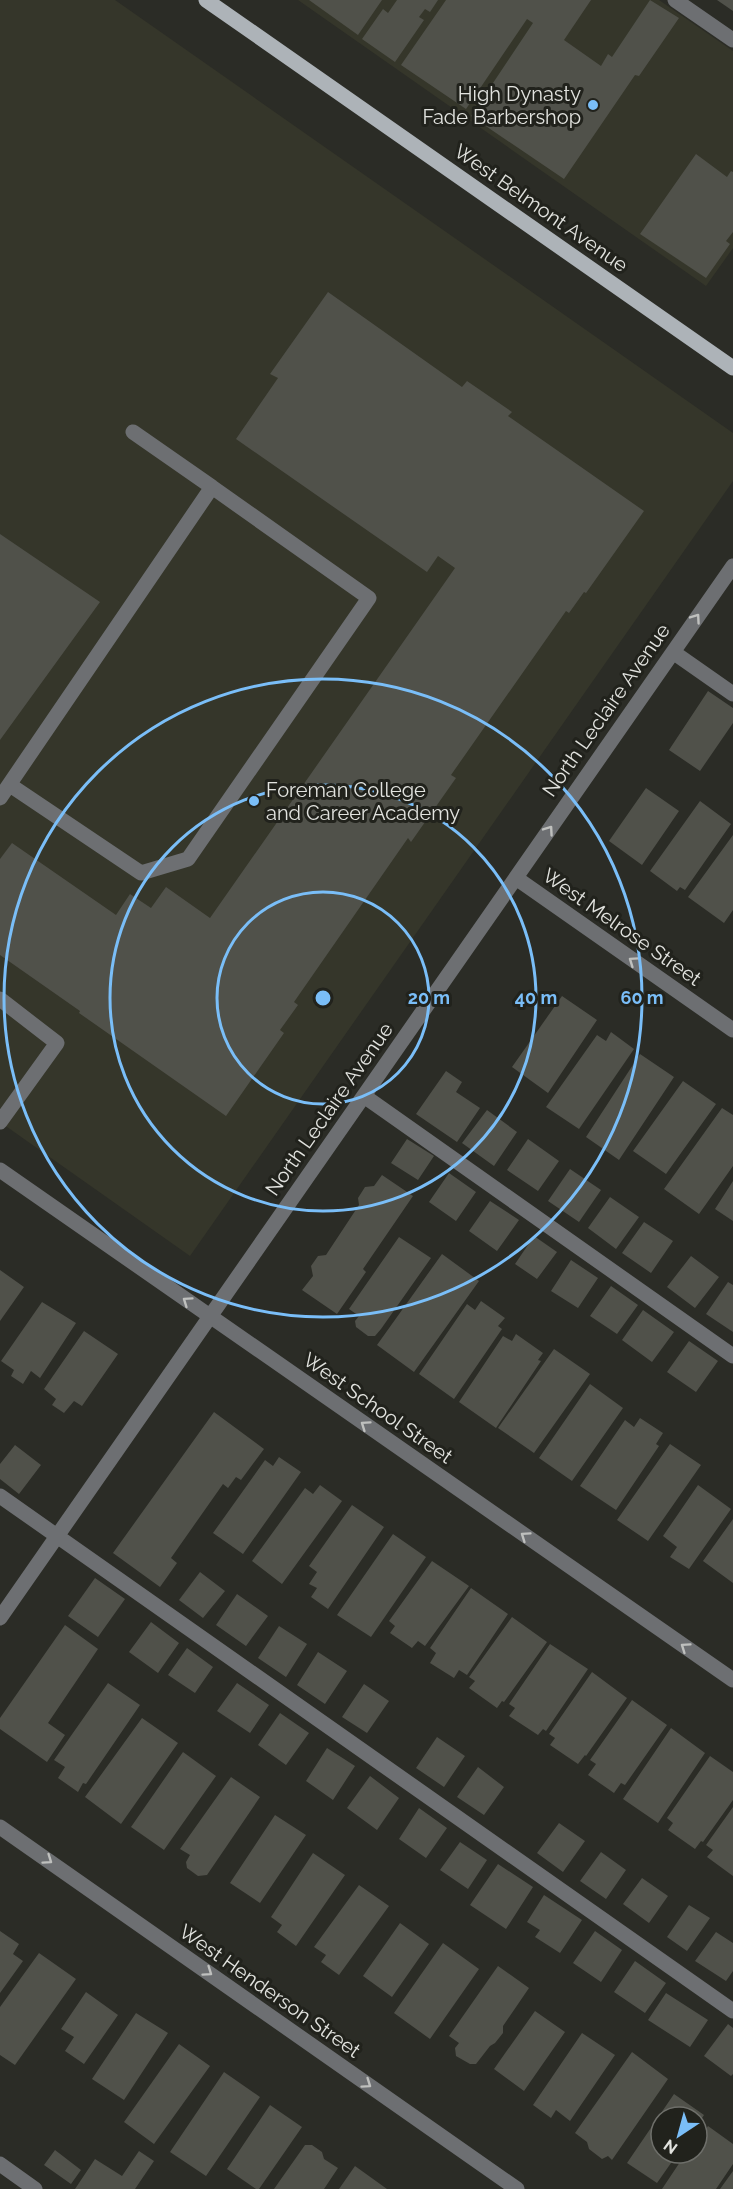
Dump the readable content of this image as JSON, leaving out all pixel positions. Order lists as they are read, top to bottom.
{
  "streets": {
    "main road": ["West Belmont Avenue"],
    "street": [
      "North Leclaire Avenue",
      "West Melrose Street",
      "West School Street",
      "West Henderson Street"
    ]
  },
  "crossings": [
    ["North Leclaire Avenue", "West Melrose Street"],
    ["North Leclaire Avenue", "West School Street"]
  ],
  "one_way": ["West Melrose Street", "West School Street", "West Henderson Street"],
  "places": ["High Dynasty Fade Barbershop", "Foreman College and Career Academy"],
  "north": "bottom left",
  "rings": ["20 m", "40 m", "60 m"]
}
